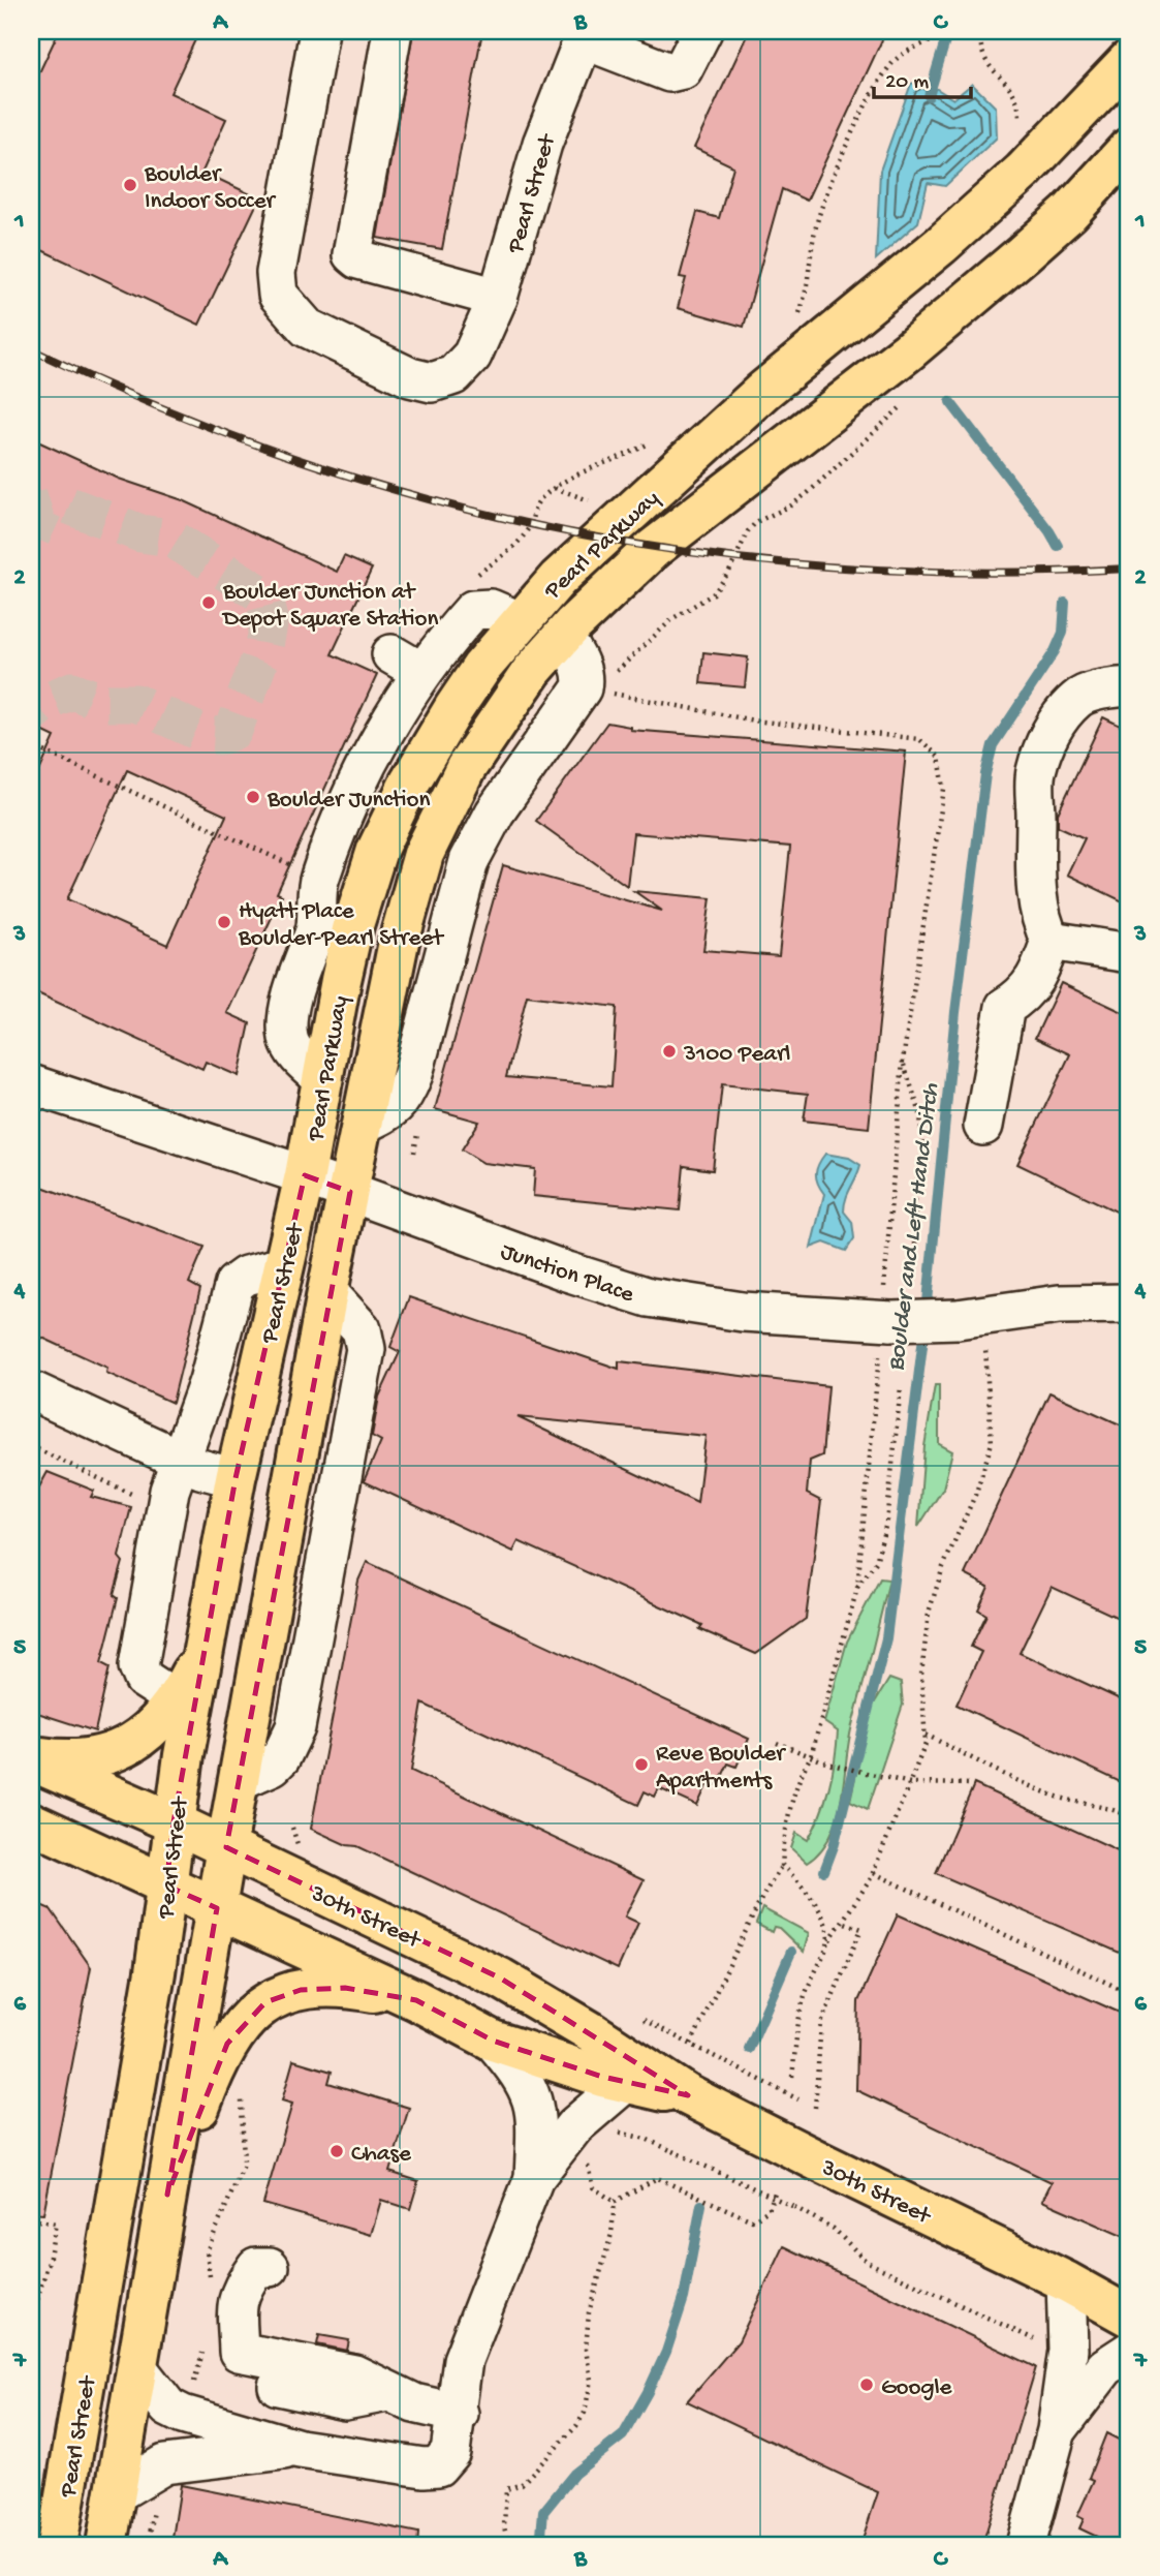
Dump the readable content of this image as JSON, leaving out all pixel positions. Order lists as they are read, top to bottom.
{
  "streets": {
    "main road": ["Pearl Street", "Pearl Parkway", "30th Street"],
    "street": ["Junction Place"]
  },
  "crossings": [
    ["Pearl Street", "Pearl Parkway"],
    ["Pearl Street", "Junction Place"],
    ["Pearl Street", "30th Street"],
    ["Pearl Parkway", "Junction Place"]
  ],
  "water": ["Boulder and Left Hand Ditch"],
  "places": [
    "Boulder Indoor Soccer",
    "Boulder Junction at Depot Square Station",
    "Boulder Junction",
    "Hyatt Place Boulder-Pearl Street",
    "3100 Pearl",
    "Reve Boulder Apartments",
    "Chase",
    "Google"
  ],
  "scale_bar": "20 m",
  "grid": {
    "columns": ["A", "B", "C"],
    "rows": [
      "1",
      "2",
      "3",
      "4",
      "5",
      "6",
      "7"
    ]
  }
}
